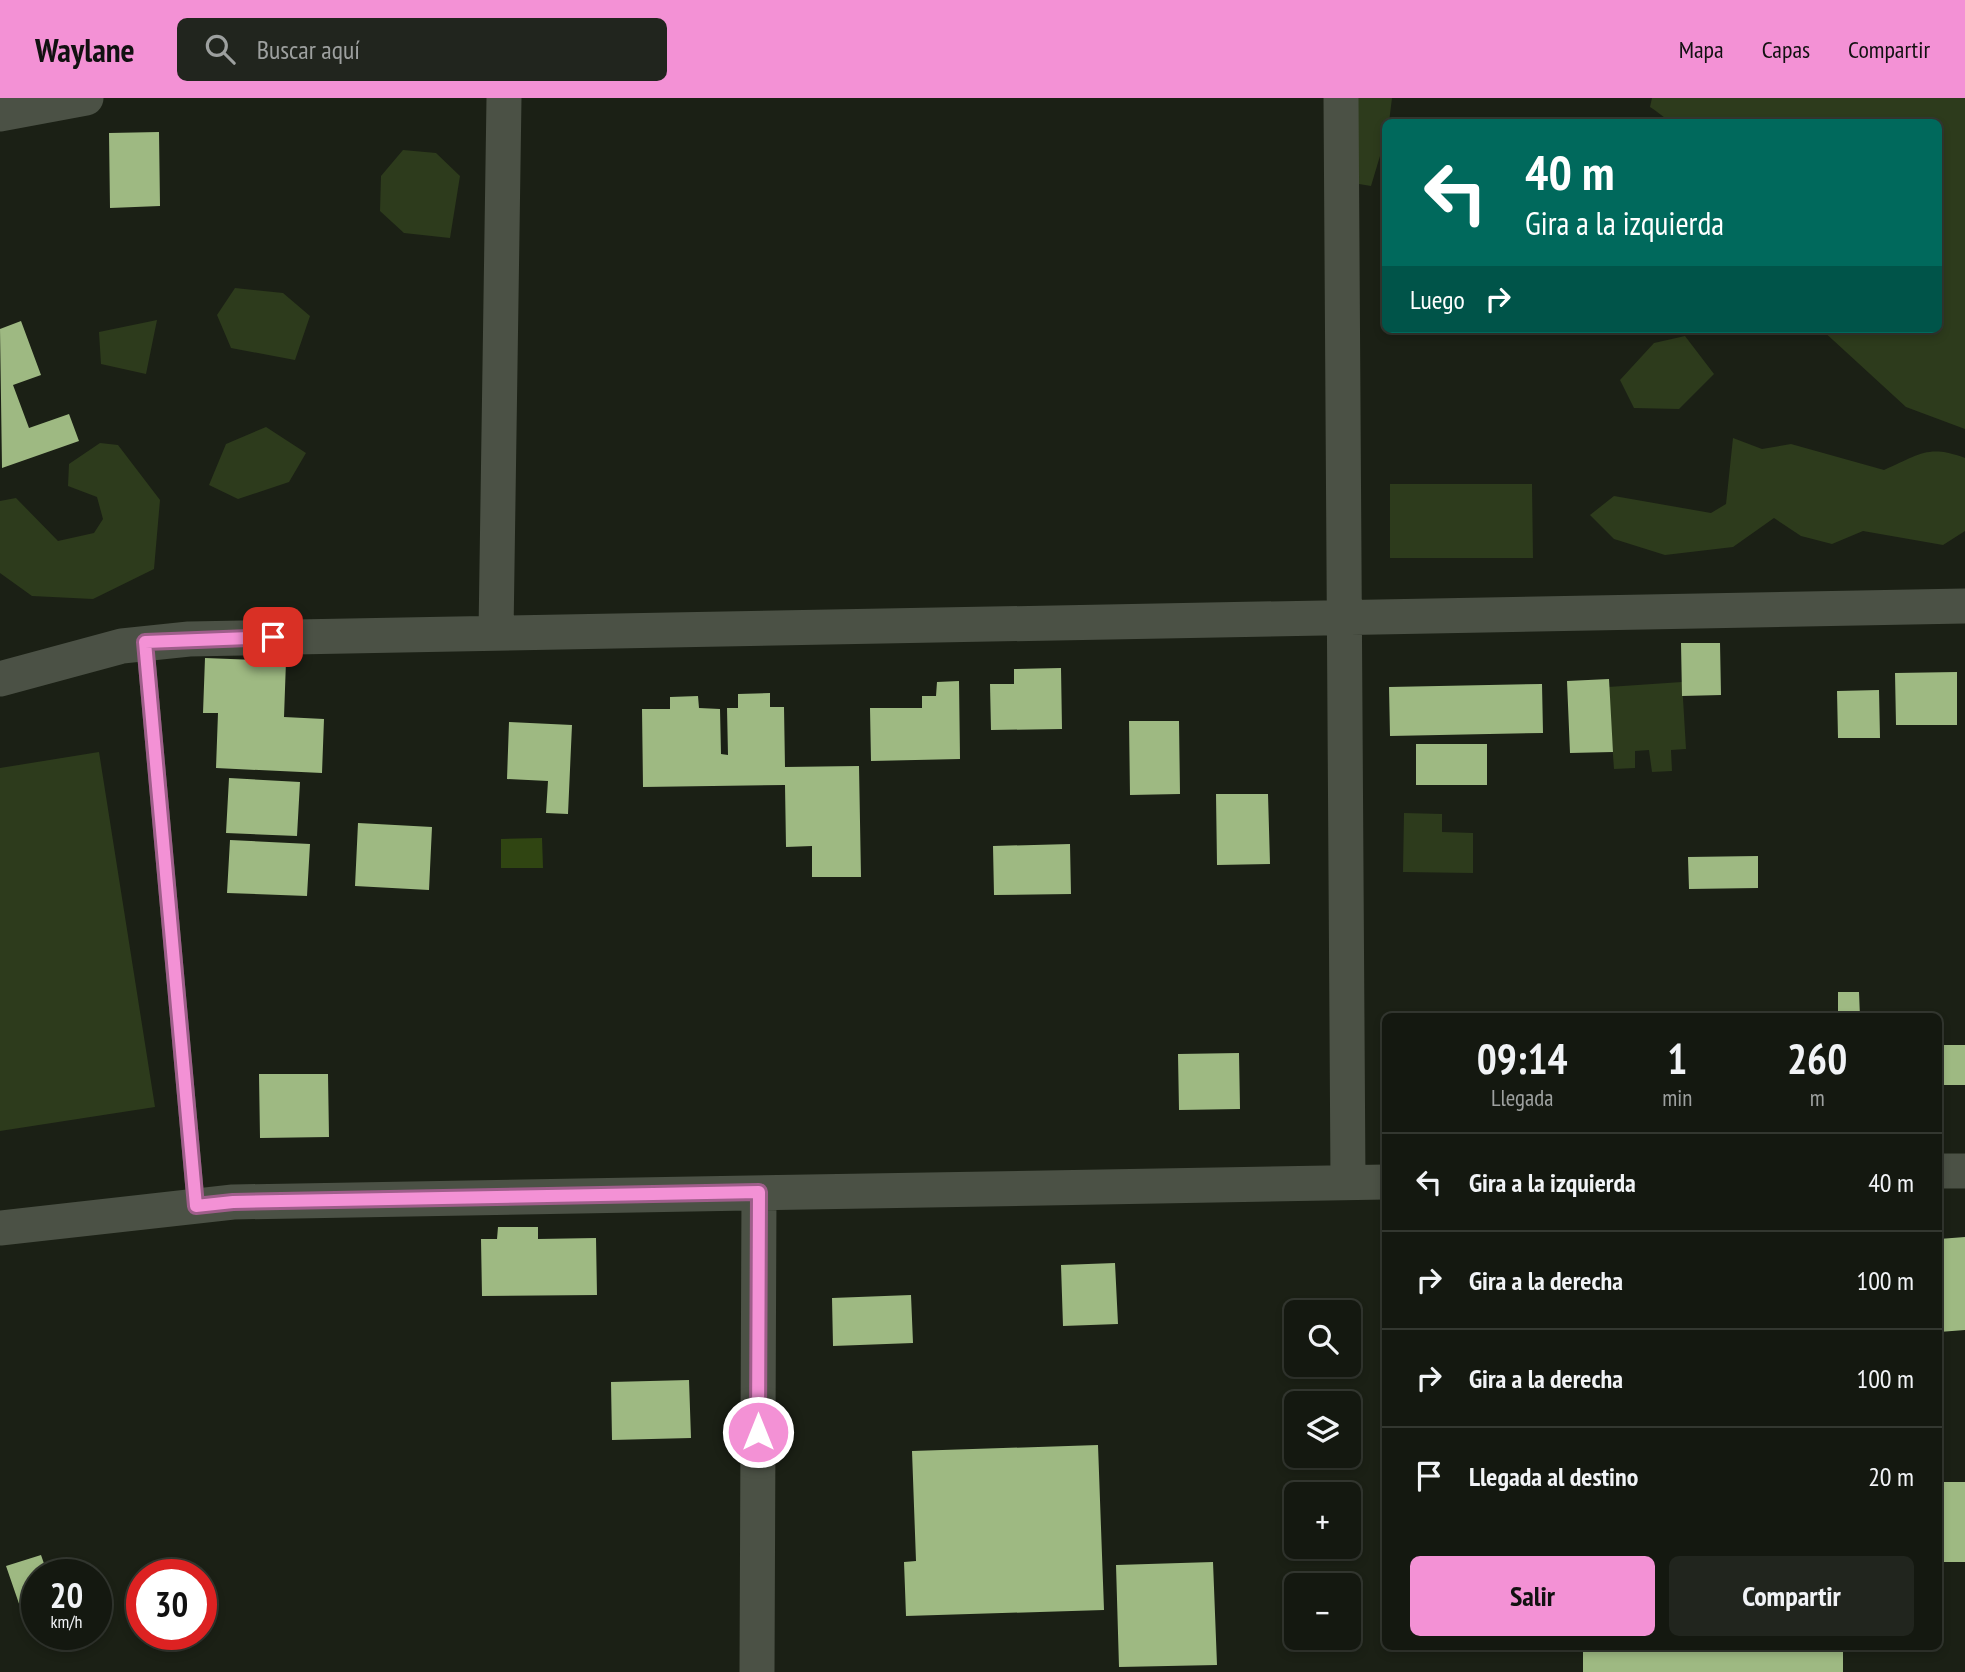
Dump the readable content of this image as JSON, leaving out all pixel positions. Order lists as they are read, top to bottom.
{
  "page": {
    "header": "Waylane",
    "search": "Buscar aquí",
    "nav": ["Mapa", "Capas", "Compartir"],
    "turn": ["40 m", "Gira a la izquierda"],
    "then": "Luego",
    "eta": [
      "09:14",
      "Llegada",
      "1",
      "min",
      "260",
      "m"
    ],
    "list": [
      {
        "name": "Gira a la izquierda",
        "value": "40 m"
      },
      {
        "name": "Gira a la derecha",
        "value": "100 m"
      },
      {
        "name": "Gira a la derecha",
        "value": "100 m"
      },
      {
        "name": "Llegada al destino",
        "value": "20 m"
      }
    ],
    "map_buttons": ["+", "−"],
    "buttons": ["Salir", "Compartir"],
    "speed": "20 km/h",
    "limit": "30"
  }
}
